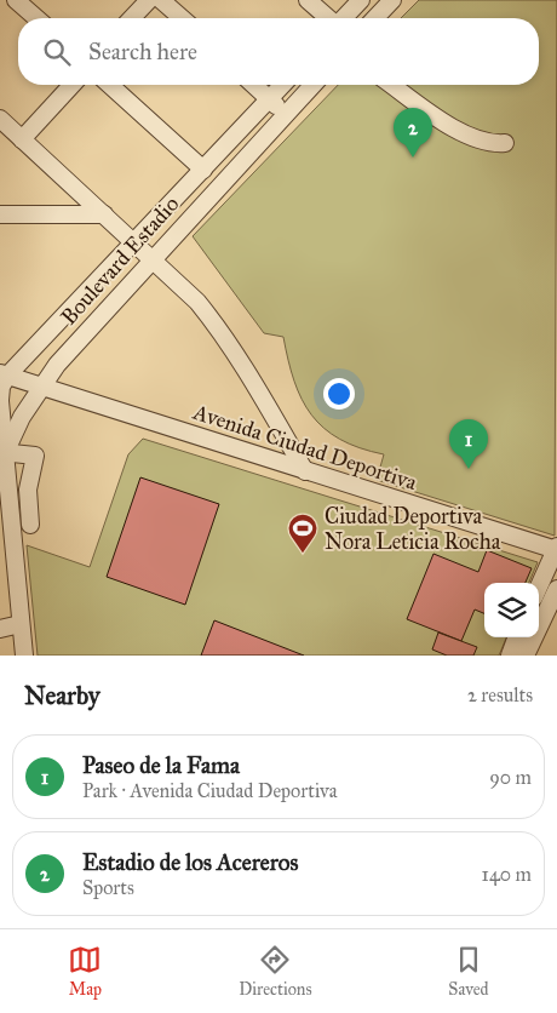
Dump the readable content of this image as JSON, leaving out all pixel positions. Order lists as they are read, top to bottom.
{
  "streets": {
    "street": ["Boulevard Estadio", "Avenida Ciudad Deportiva"]
  },
  "crossings": [
    ["Boulevard Estadio", "Avenida Ciudad Deportiva"]
  ],
  "places": {
    "sports": ["Ciudad Deportiva Nora Leticia Rocha"]
  },
  "page": {
    "search": "Search here",
    "pins": ["2", "1"],
    "heading": ["Nearby", "2 results"],
    "list": [
      {
        "mark": "1",
        "name": "Paseo de la Fama",
        "note": "Park · Avenida Ciudad Deportiva",
        "value": "90 m"
      },
      {
        "mark": "2",
        "name": "Estadio de los Acereros",
        "note": "Sports",
        "value": "140 m"
      }
    ],
    "nav": ["Map", "Directions", "Saved"]
  }
}
